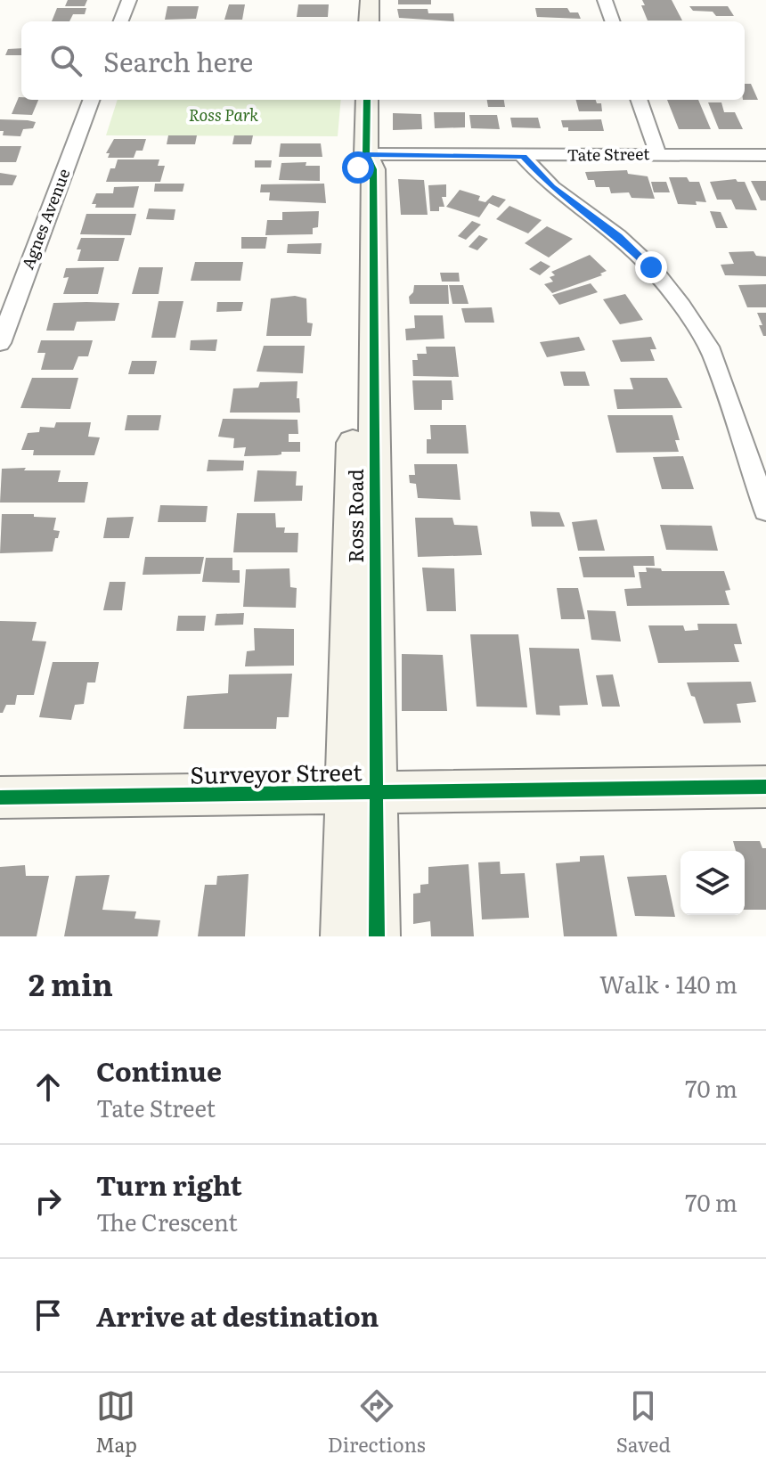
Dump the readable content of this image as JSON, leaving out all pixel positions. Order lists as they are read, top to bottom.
{
  "streets": {
    "street": [
      "Tate Street",
      "Agnes Avenue",
      "Ross Road",
      "Surveyor Street"
    ]
  },
  "crossings": [
    ["Tate Street", "Ross Road"],
    ["Ross Road", "Surveyor Street"]
  ],
  "parks": ["Ross Park"],
  "page": {
    "search": "Search here",
    "heading": ["2 min", "Walk · 140 m"],
    "list": [
      ["Continue", "Tate Street", "70 m"],
      ["Turn right", "The Crescent", "70 m"],
      "Arrive at destination"
    ],
    "nav": ["Map", "Directions", "Saved"]
  }
}
